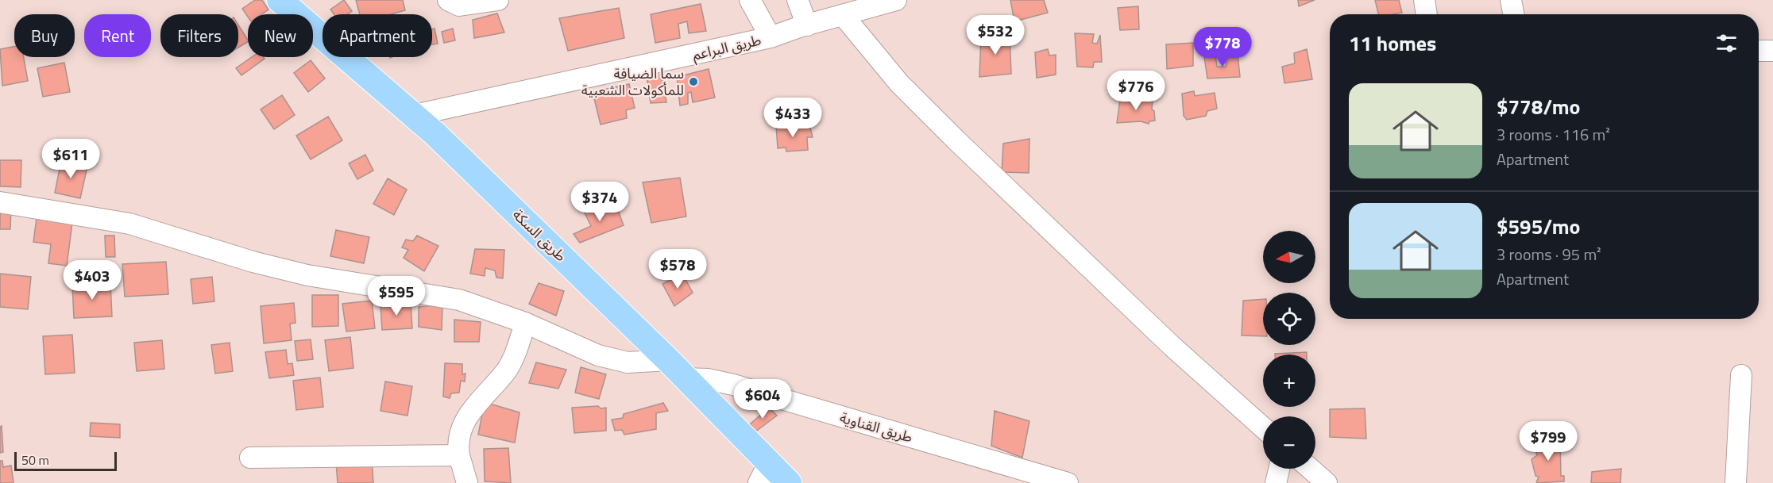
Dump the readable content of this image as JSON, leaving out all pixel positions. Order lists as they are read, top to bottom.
{
  "streets": {
    "main road": ["طريق السكة"],
    "street": ["طريق البراعم", "طريق القناوية"]
  },
  "crossings": [
    ["طريق البراعم", "طريق السكة"],
    ["طريق السكة", "طريق القناوية"]
  ],
  "places": ["سما الضيافة للمأكولات الشعبية"],
  "scale_bar": "50 m",
  "north": "left",
  "page": {
    "chip": [
      "Buy",
      "Rent",
      "Filters",
      "New",
      "Apartment"
    ],
    "heading": "11 homes",
    "price": [
      "$532",
      "$778",
      "$776",
      "$433",
      "$611",
      "$374",
      "$578",
      "$403",
      "$595",
      "$604",
      "$799"
    ],
    "list": [
      {
        "name": "$778/mo",
        "note": "3 rooms · 116 m² · Apartment"
      },
      {
        "name": "$595/mo",
        "note": "3 rooms · 95 m² · Apartment"
      }
    ],
    "map_buttons": ["+", "−"],
    "scale": "50 m"
  }
}
